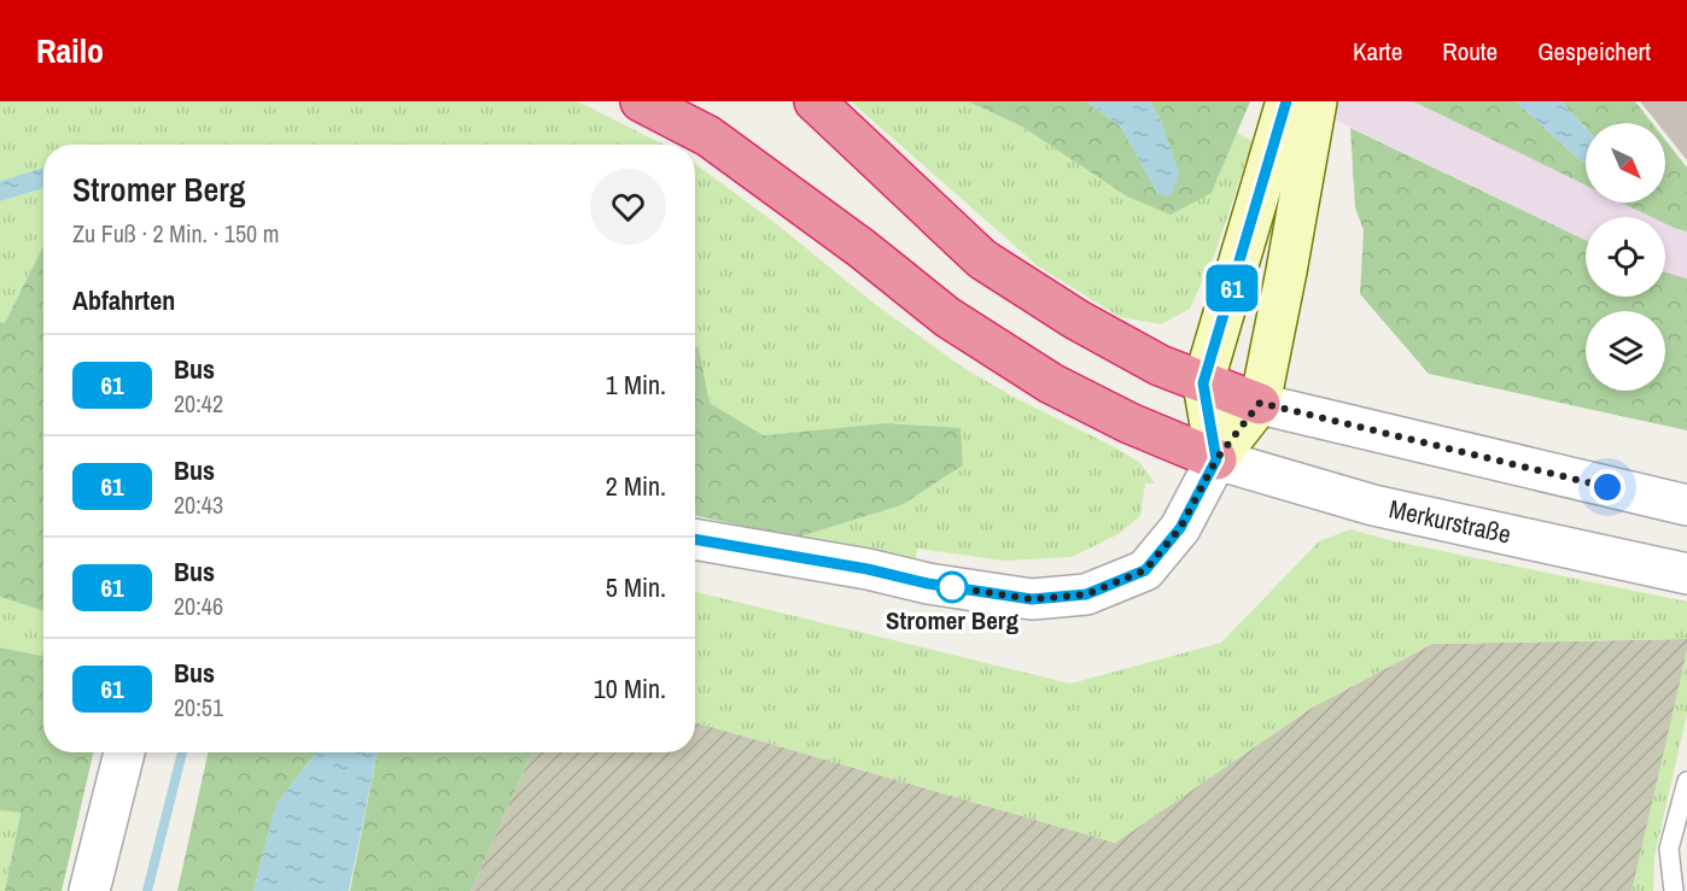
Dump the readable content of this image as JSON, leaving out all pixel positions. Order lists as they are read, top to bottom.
{
  "streets": {
    "street": ["Merkurstraße"]
  },
  "places": ["Stromer Berg"],
  "lines": ["bus line 61"],
  "north": "bottom right",
  "page": {
    "header": "Railo",
    "nav": ["Karte", "Route", "Gespeichert"],
    "on_map": "61",
    "heading": [
      ["Stromer Berg", "Zu Fuß · 2 Min. · 150 m"],
      "Abfahrten"
    ],
    "list": [
      {
        "mark": "61",
        "name": "Bus",
        "note": "20:42",
        "value": "1 Min."
      },
      {
        "mark": "61",
        "name": "Bus",
        "note": "20:43",
        "value": "2 Min."
      },
      {
        "mark": "61",
        "name": "Bus",
        "note": "20:46",
        "value": "5 Min."
      },
      {
        "mark": "61",
        "name": "Bus",
        "note": "20:51",
        "value": "10 Min."
      }
    ]
  }
}
